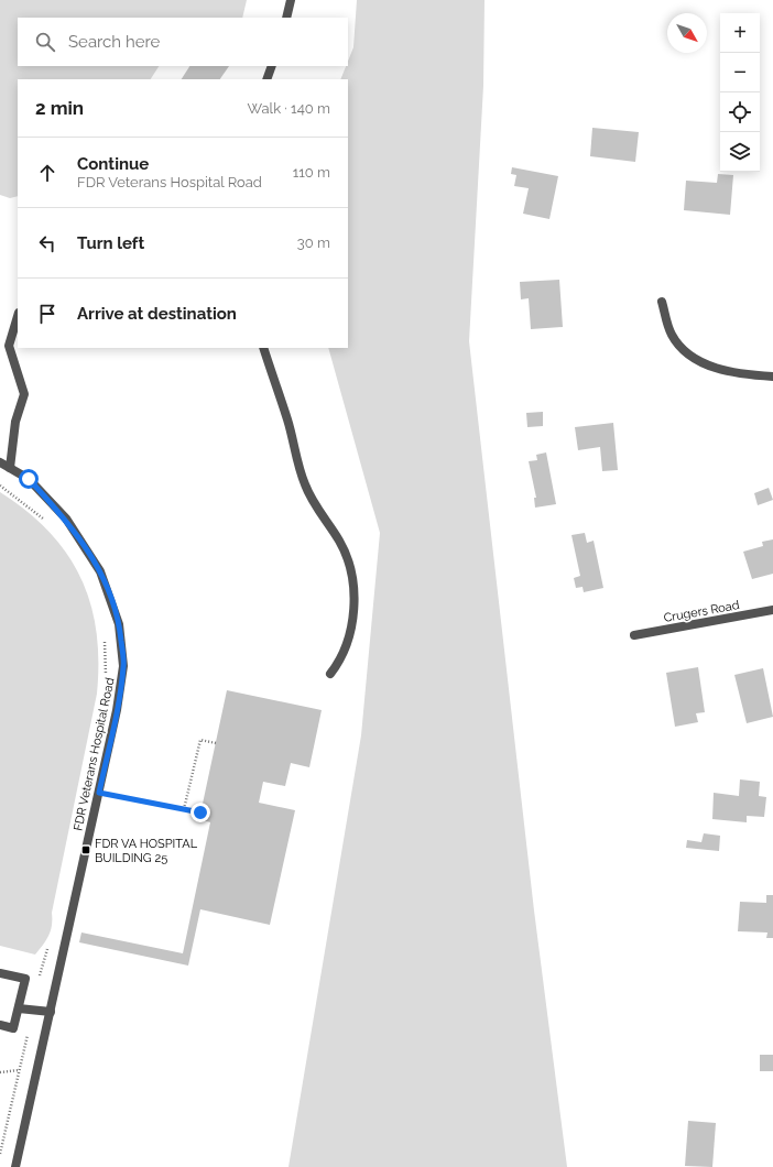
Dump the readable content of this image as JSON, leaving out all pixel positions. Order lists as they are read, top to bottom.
{
  "streets": {
    "street": ["Crugers Road", "FDR Veterans Hospital Road"]
  },
  "places": {
    "transit": ["FDR VA HOSPITAL BUILDING 25"]
  },
  "north": "bottom right",
  "page": {
    "map_buttons": ["+", "−"],
    "search": "Search here",
    "heading": ["2 min", "Walk · 140 m"],
    "list": [
      ["Continue", "FDR Veterans Hospital Road", "110 m"],
      ["Turn left", "30 m"],
      "Arrive at destination"
    ]
  }
}
